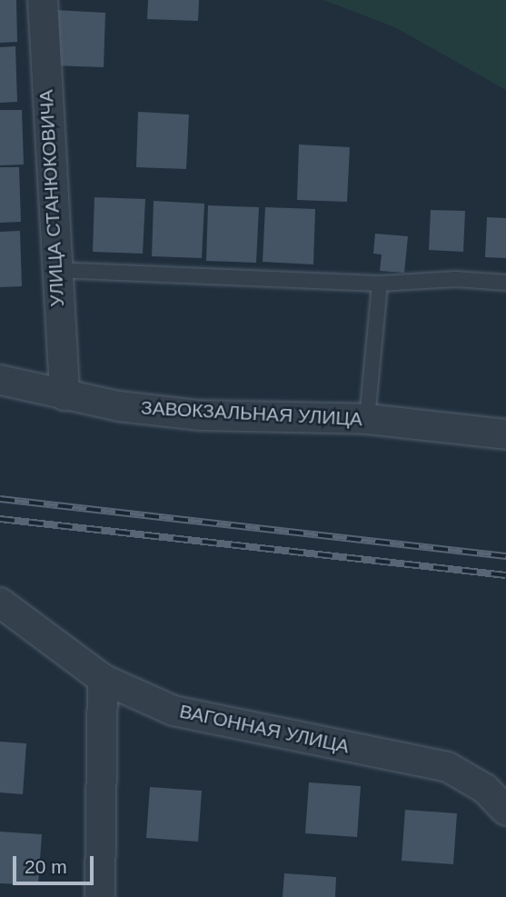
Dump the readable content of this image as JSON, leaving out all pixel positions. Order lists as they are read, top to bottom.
{
  "streets": {
    "street": ["УЛИЦА СТАНЮКОВИЧА", "ЗАВОКЗАЛЬНАЯ УЛИЦА", "ВАГОННАЯ УЛИЦА"]
  },
  "crossings": [
    ["УЛИЦА СТАНЮКОВИЧА", "ЗАВОКЗАЛЬНАЯ УЛИЦА"]
  ],
  "scale_bar": "20 m"
}
